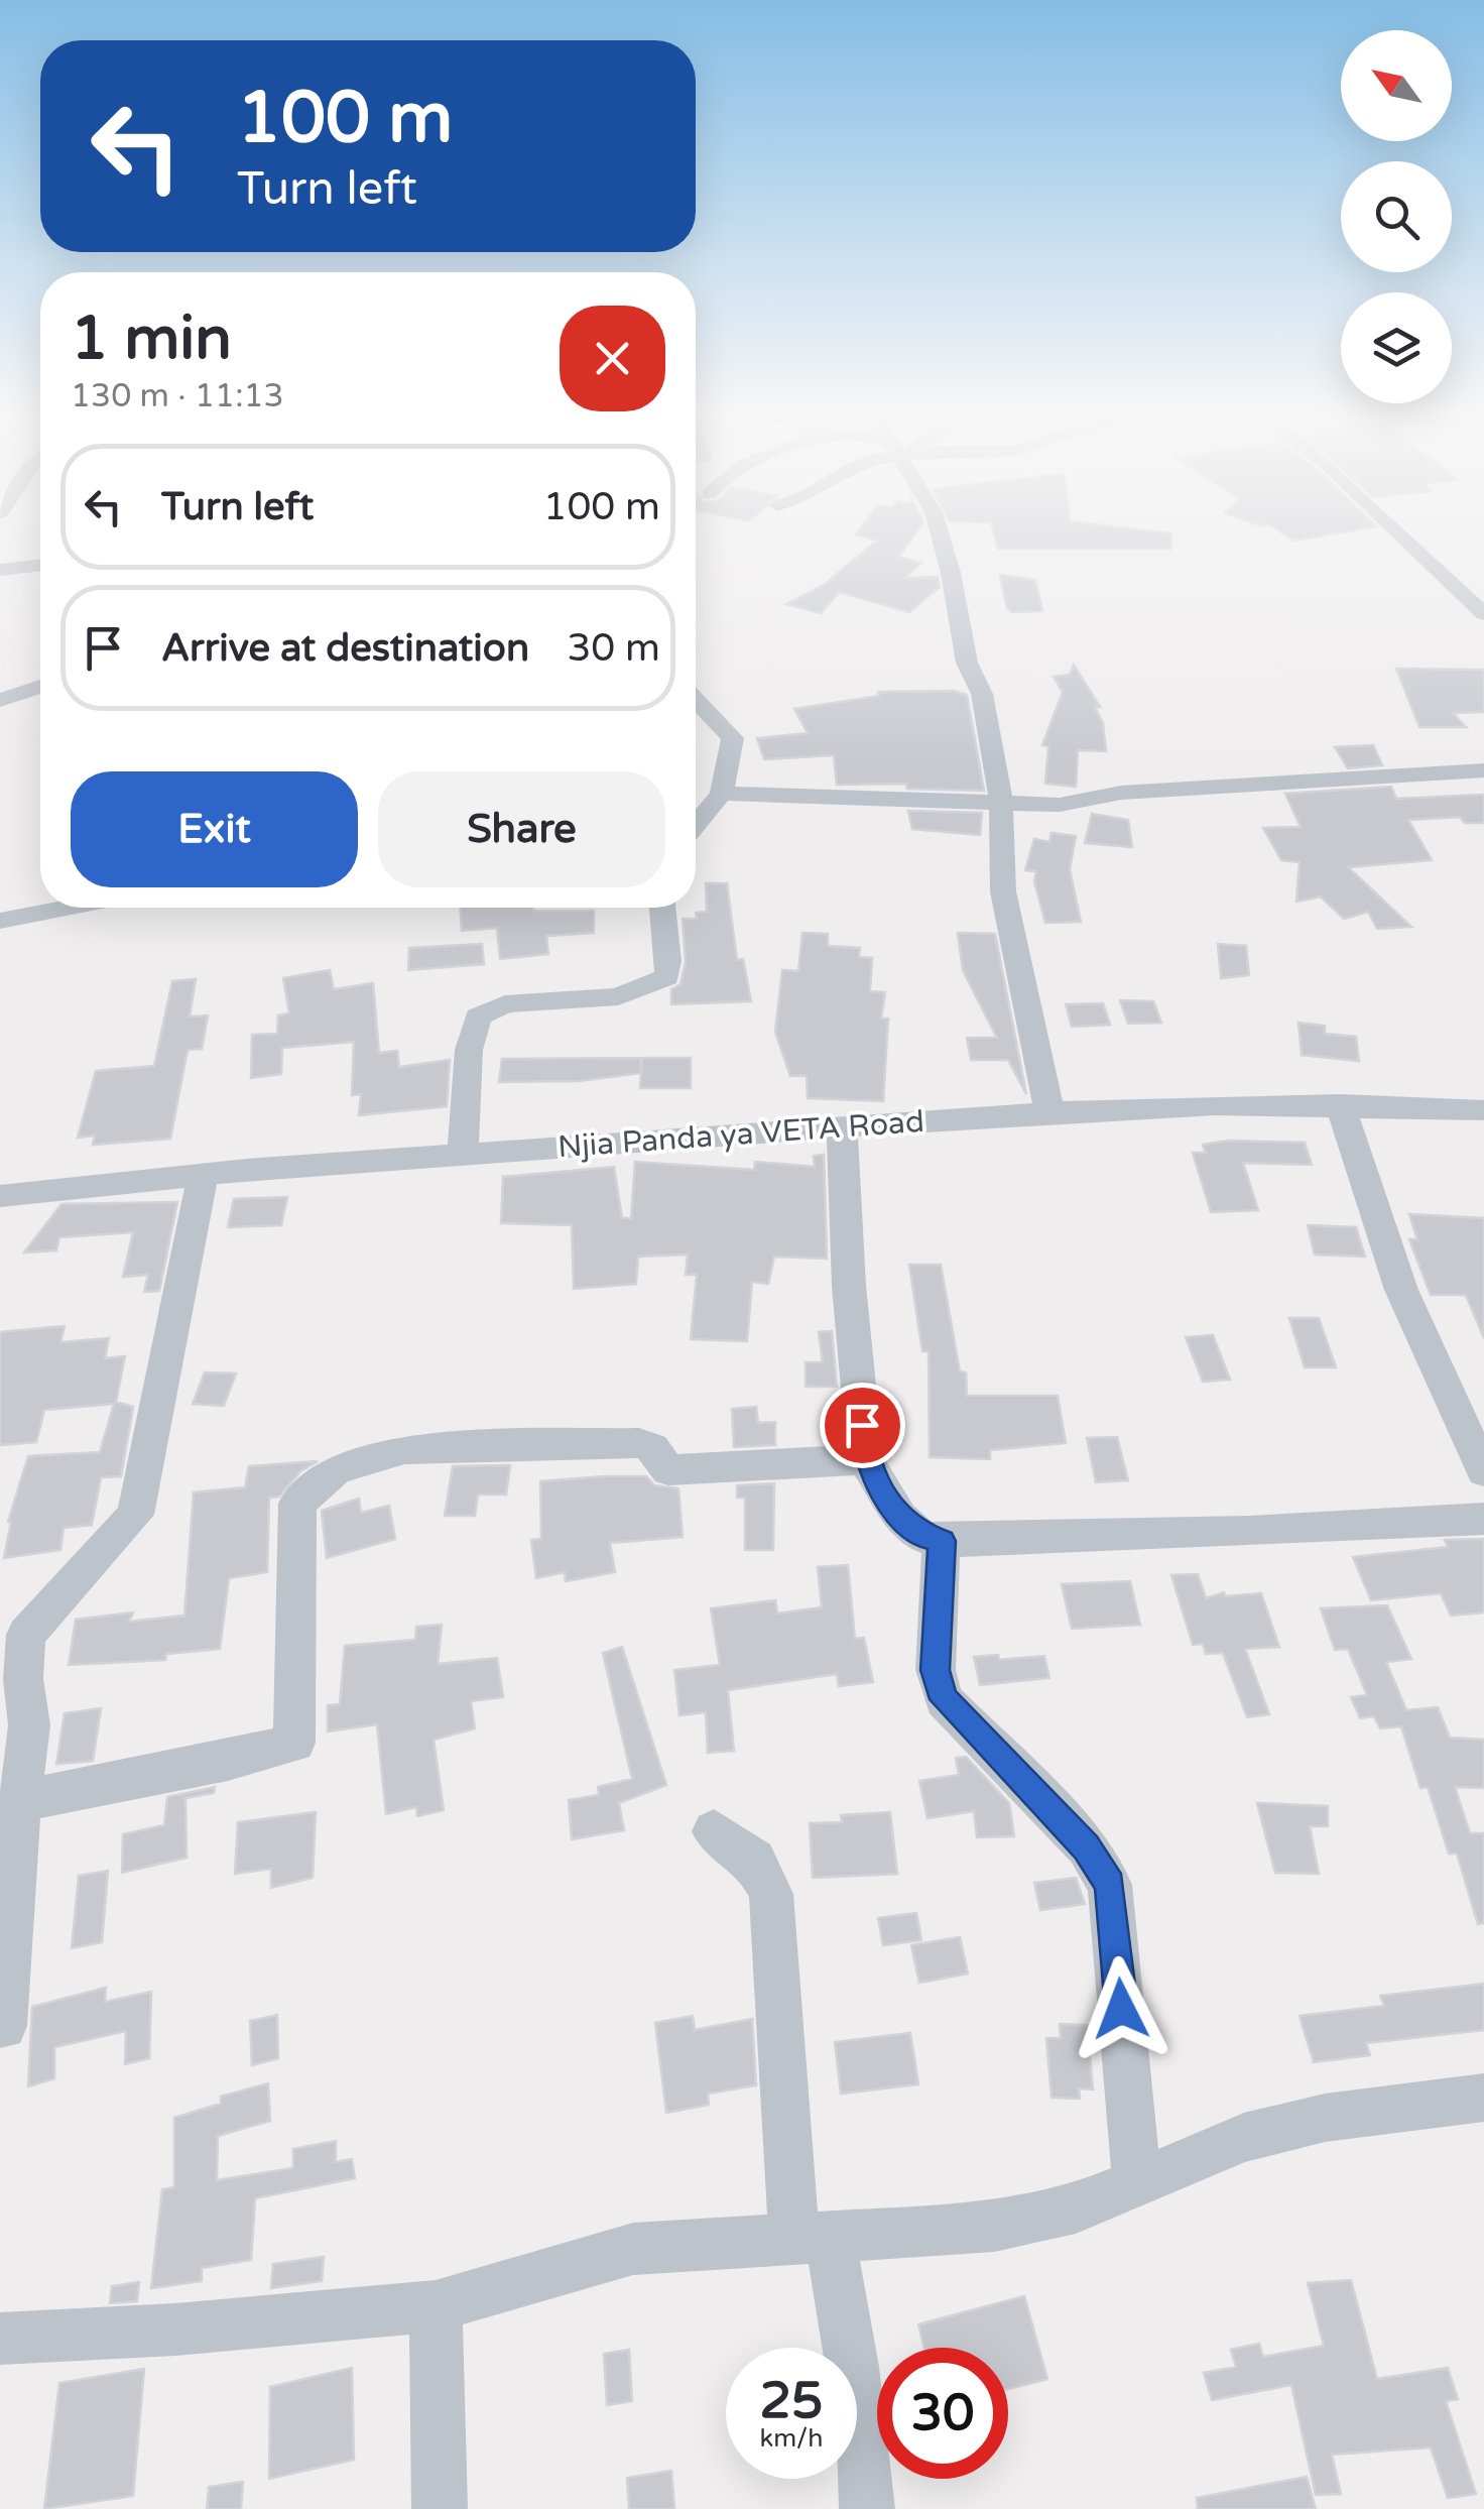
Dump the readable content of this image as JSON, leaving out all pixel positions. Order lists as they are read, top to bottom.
{
  "streets": {
    "street": ["Njia Panda ya VETA Road"]
  },
  "north": "top left",
  "page": {
    "turn": ["100 m", "Turn left"],
    "heading": ["1 min", "130 m · 11:13"],
    "list": [
      {
        "name": "Turn left",
        "value": "100 m"
      },
      {
        "name": "Arrive at destination",
        "value": "30 m"
      }
    ],
    "buttons": ["Exit", "Share"],
    "speed": "25 km/h",
    "limit": "30"
  }
}
